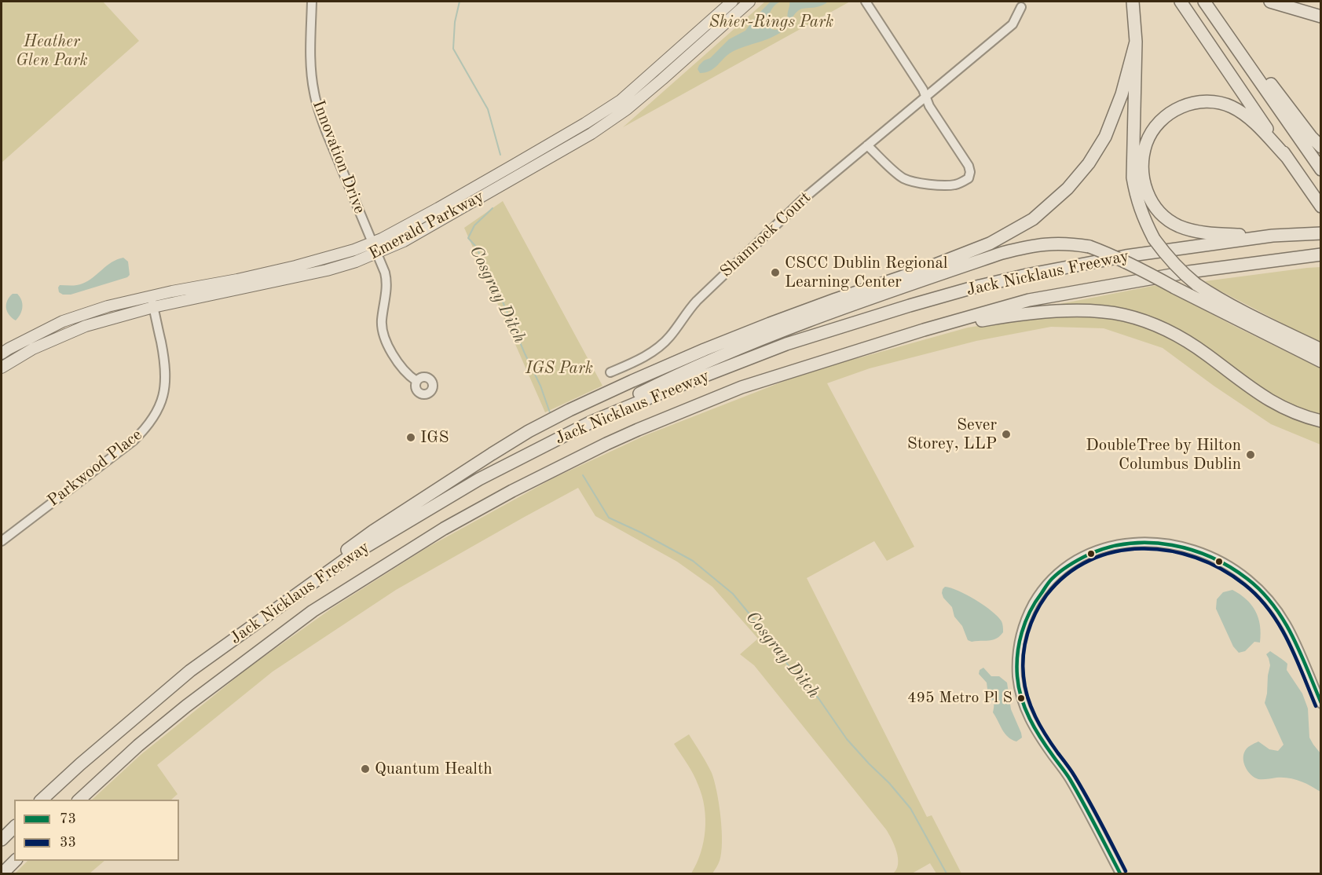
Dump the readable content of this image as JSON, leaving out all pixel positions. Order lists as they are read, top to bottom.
{
  "streets": {
    "highway": ["Jack Nicklaus Freeway"],
    "main road": ["Emerald Parkway"],
    "street": ["Innovation Drive", "Shamrock Court", "Parkwood Place"]
  },
  "crossings": [
    ["Innovation Drive", "Emerald Parkway"],
    ["Emerald Parkway", "Parkwood Place"]
  ],
  "water": ["Cosgray Ditch"],
  "parks": ["Shier-Rings Park", "Heather Glen Park", "IGS Park"],
  "places": [
    "CSCC Dublin Regional Learning Center",
    "Sever Storey, LLP",
    "IGS",
    "DoubleTree by Hilton Columbus Dublin",
    "495 Metro Pl S",
    "Quantum Health"
  ],
  "lines": ["transit line 73", "transit line 33"],
  "legend": ["73", "33"]
}
